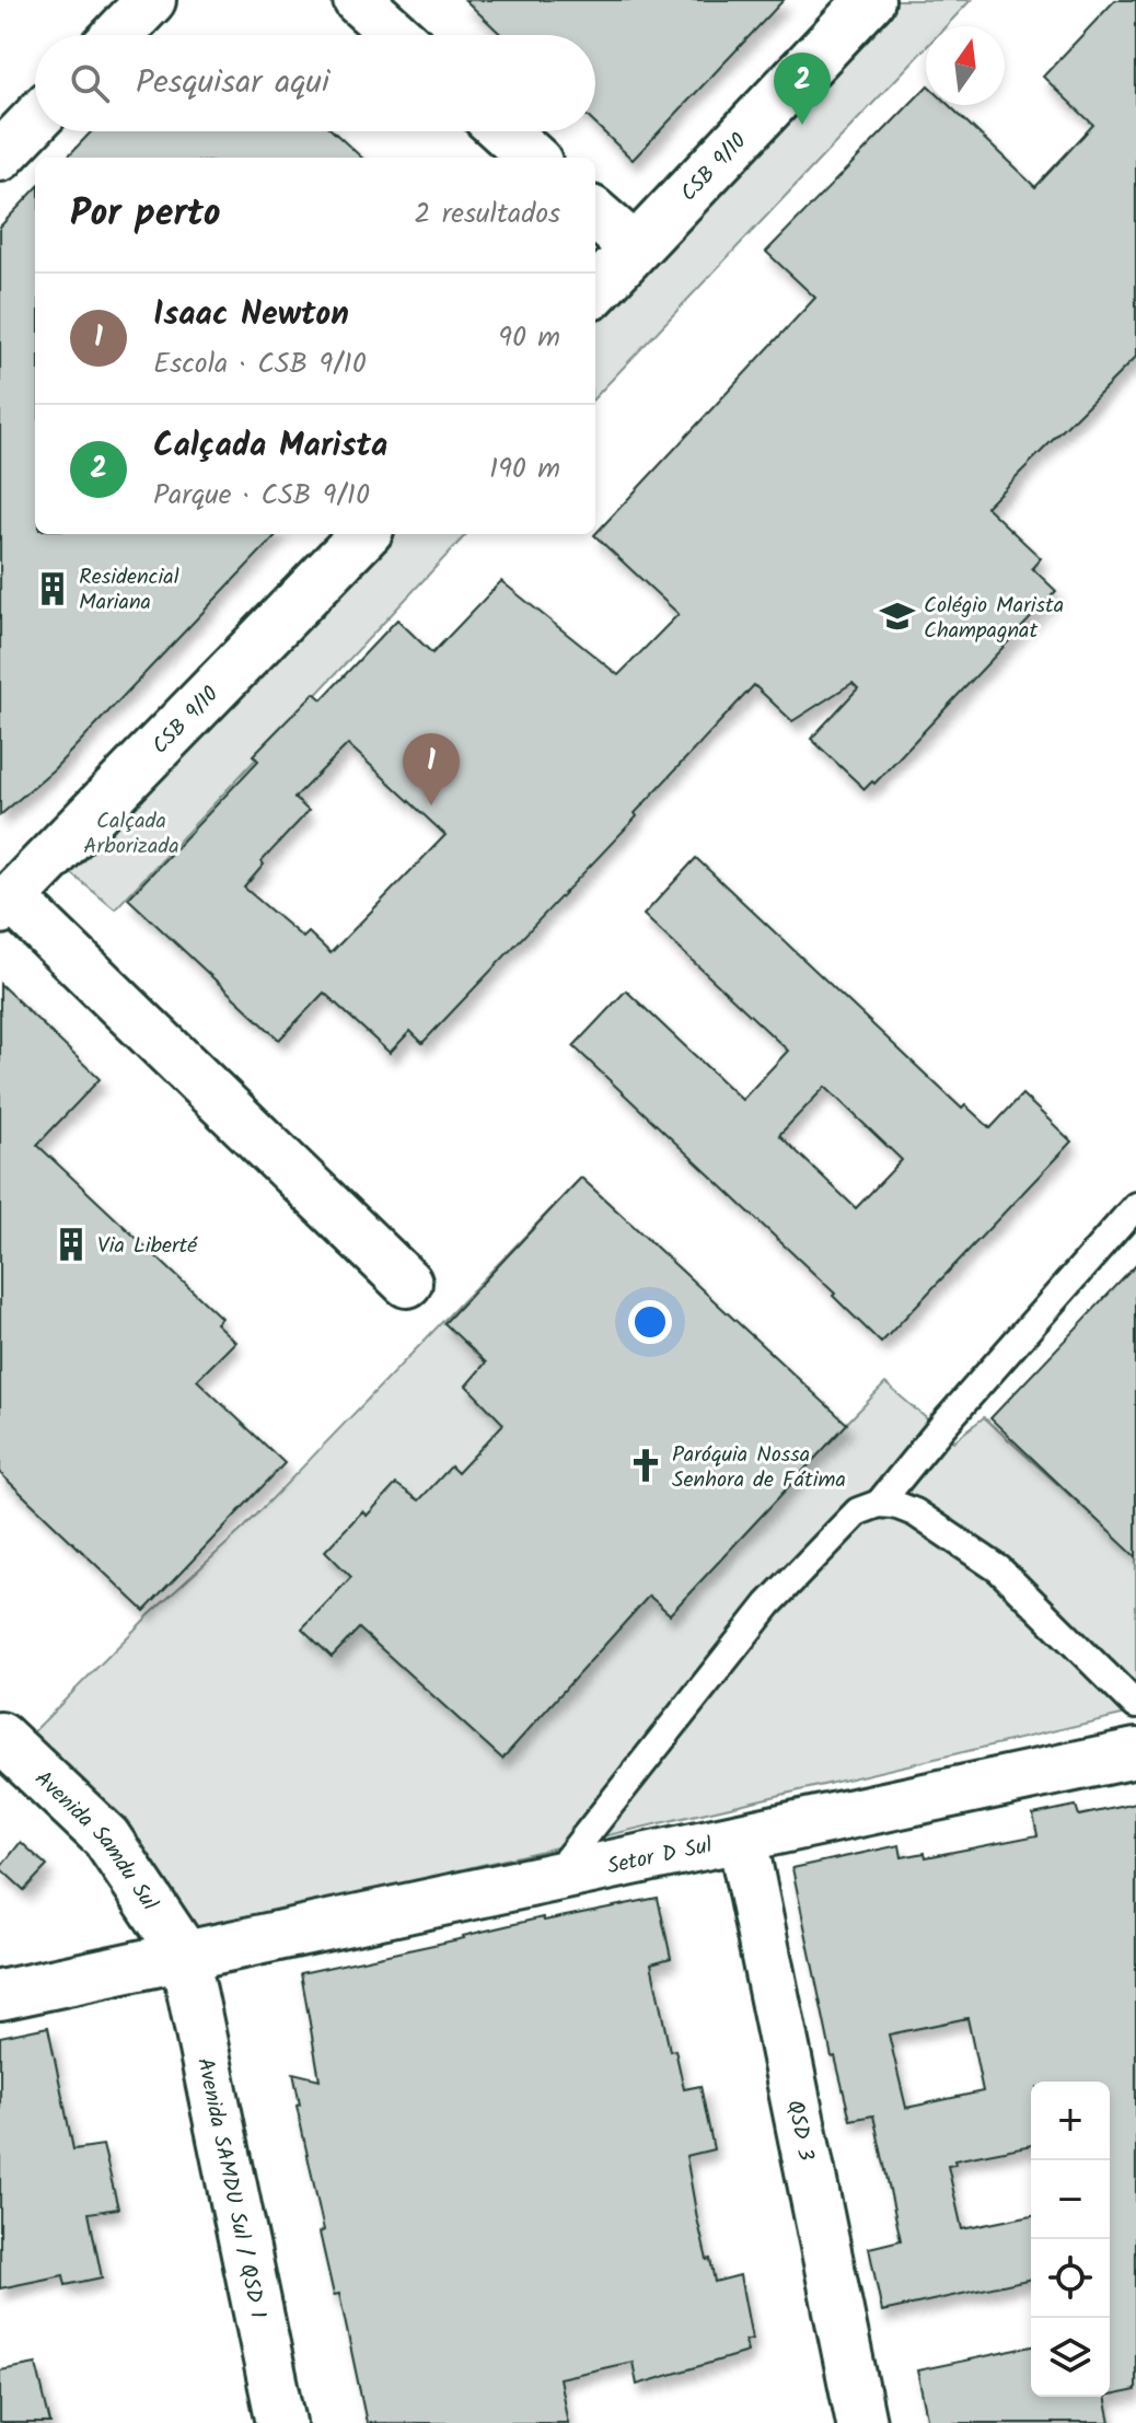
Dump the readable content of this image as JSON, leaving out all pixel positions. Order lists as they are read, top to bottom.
{
  "streets": {
    "street": [
      "CSB 9/10",
      "Avenida Samdu Sul",
      "Setor D Sul",
      "QSD 3",
      "Avenida SAMDU Sul / QSD 1"
    ]
  },
  "crossings": [
    ["Avenida Samdu Sul", "Setor D Sul"],
    ["Avenida Samdu Sul", "Avenida SAMDU Sul / QSD 1"],
    ["Setor D Sul", "QSD 3"],
    ["Setor D Sul", "Avenida SAMDU Sul / QSD 1"]
  ],
  "parks": ["Calçada Arborizada"],
  "places": {
    "building": ["Residencial Mariana", "Via Liberté"],
    "school or university": ["Colégio Marista Champagnat"],
    "church": ["Paróquia Nossa Senhora de Fátima"]
  },
  "north": "top",
  "page": {
    "search": "Pesquisar aqui",
    "pins": ["2", "1"],
    "heading": ["Por perto", "2 resultados"],
    "list": [
      {
        "mark": "1",
        "name": "Isaac Newton",
        "note": "Escola · CSB 9/10",
        "value": "90 m"
      },
      {
        "mark": "2",
        "name": "Calçada Marista",
        "note": "Parque · CSB 9/10",
        "value": "190 m"
      }
    ],
    "map_buttons": ["+", "−"]
  }
}
